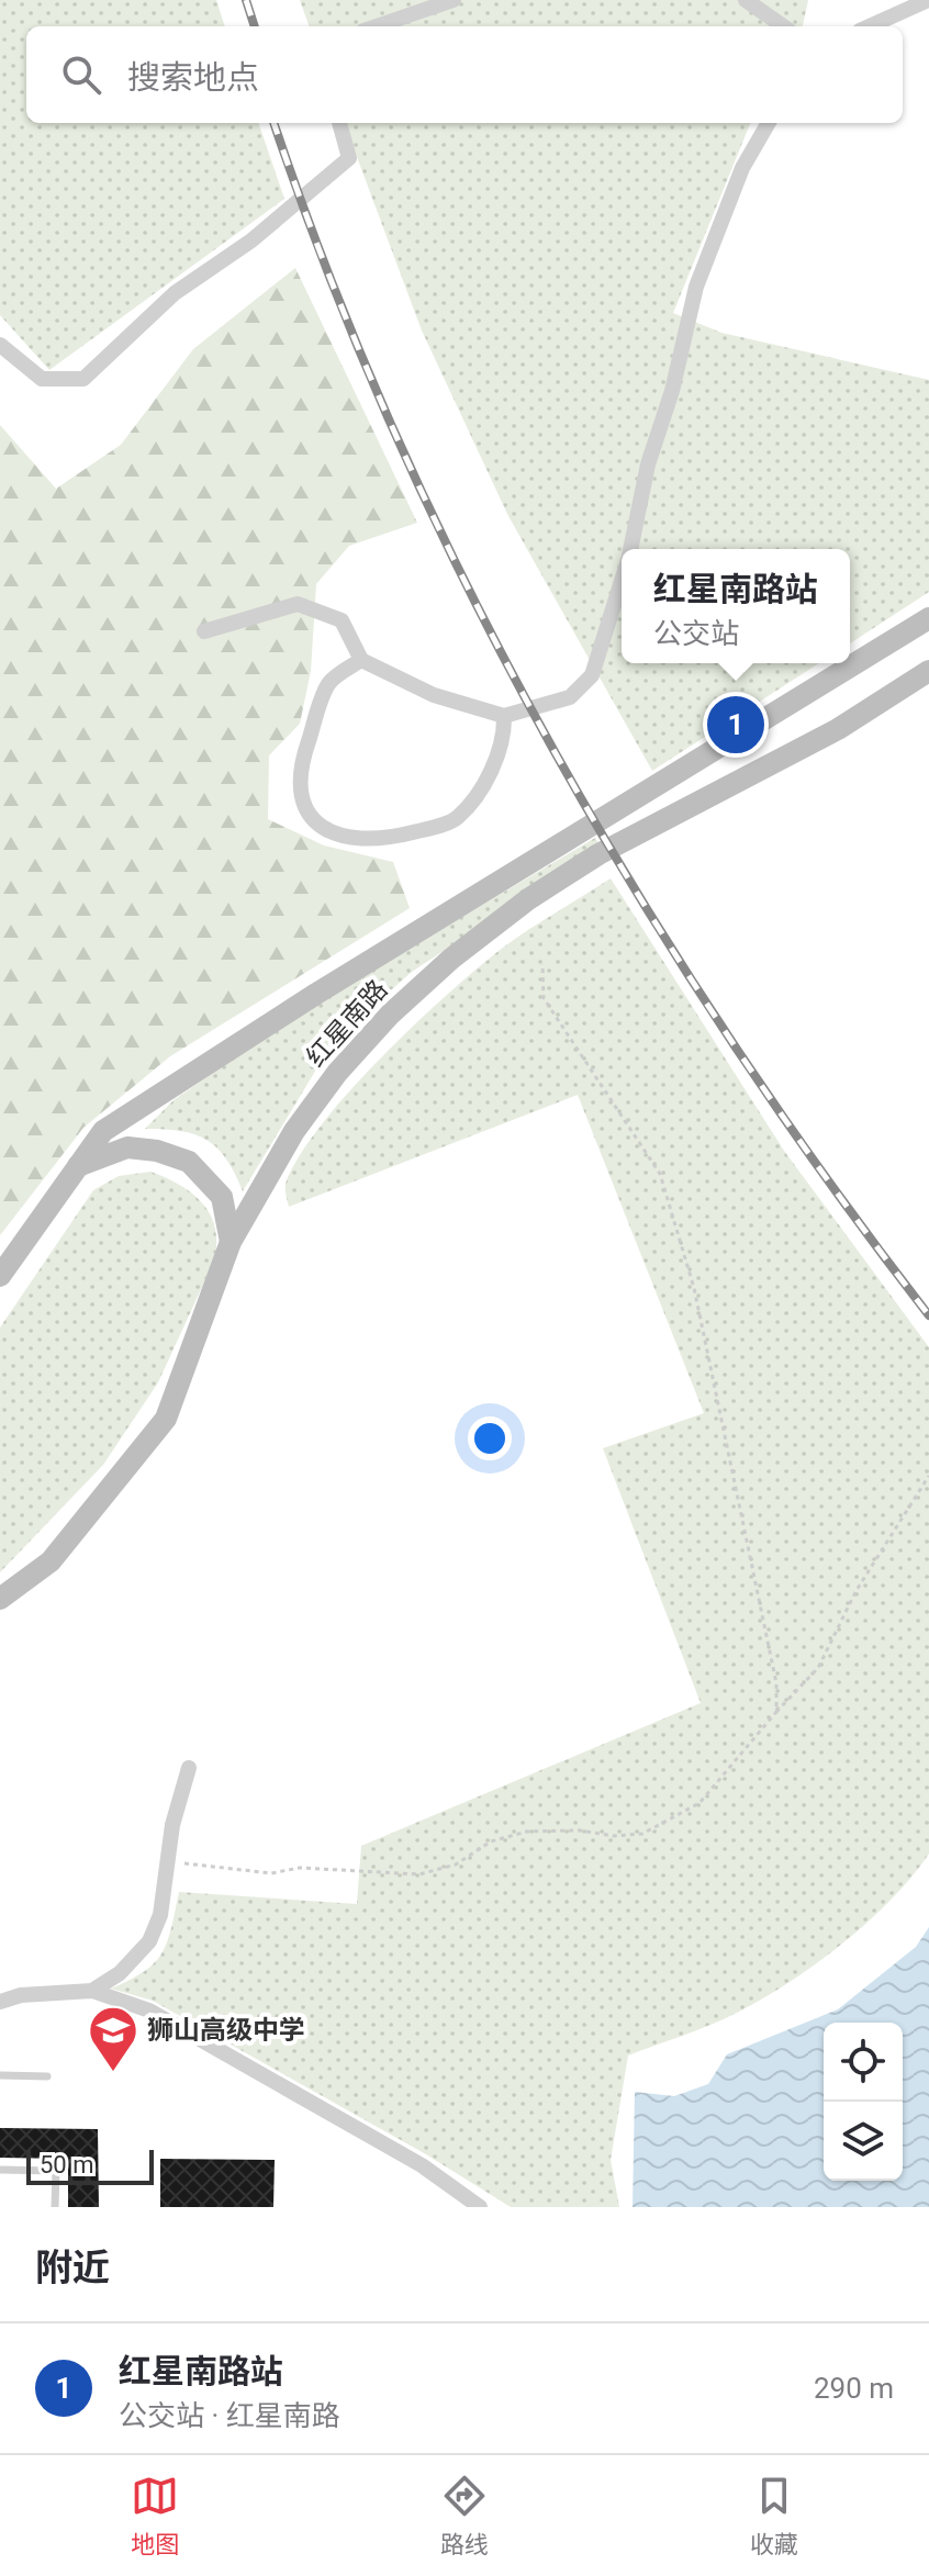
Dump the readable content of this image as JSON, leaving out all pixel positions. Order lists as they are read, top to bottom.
{
  "streets": {
    "main road": ["红星南路"]
  },
  "places": {
    "school or university": ["狮山高级中学"]
  },
  "scale_bar": "50 m",
  "page": {
    "search": "搜索地点",
    "popup": ["红星南路站", "公交站"],
    "pins": "1",
    "scale": "50 m",
    "heading": "附近",
    "list": [
      {
        "mark": "1",
        "name": "红星南路站",
        "note": "公交站 · 红星南路",
        "value": "290 m"
      }
    ],
    "nav": ["地图", "路线", "收藏"]
  }
}
